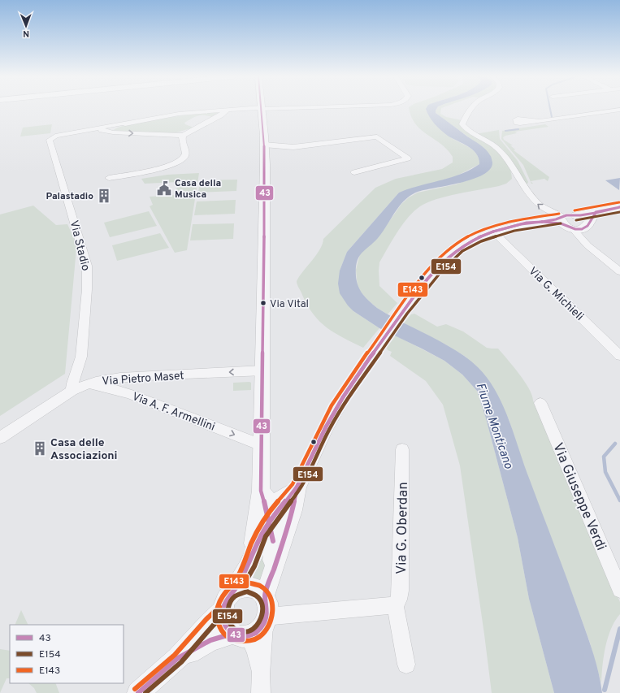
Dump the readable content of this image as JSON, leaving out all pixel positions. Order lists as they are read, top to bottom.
{
  "streets": {
    "street": [
      "Via Stadio",
      "Via G. Michieli",
      "Via Pietro Maset",
      "Via A. F. Armellini",
      "Via Giuseppe Verdi",
      "Via G. Oberdan"
    ]
  },
  "crossings": [
    ["Via Stadio", "Via Pietro Maset"],
    ["Via Stadio", "Via A. F. Armellini"],
    ["Via Pietro Maset", "Via A. F. Armellini"]
  ],
  "one_way": ["Via Pietro Maset", "Via A. F. Armellini"],
  "water": ["Fiume Monticano"],
  "places": {
    "public building": ["Casa della Musica"],
    "building": ["Palastadio", "Casa delle Associazioni"],
    "other": ["Via Vital"]
  },
  "lines": ["transit line 43", "transit line E143", "transit line E154"],
  "legend": ["43", "E154", "E143"],
  "north": "bottom"
}
